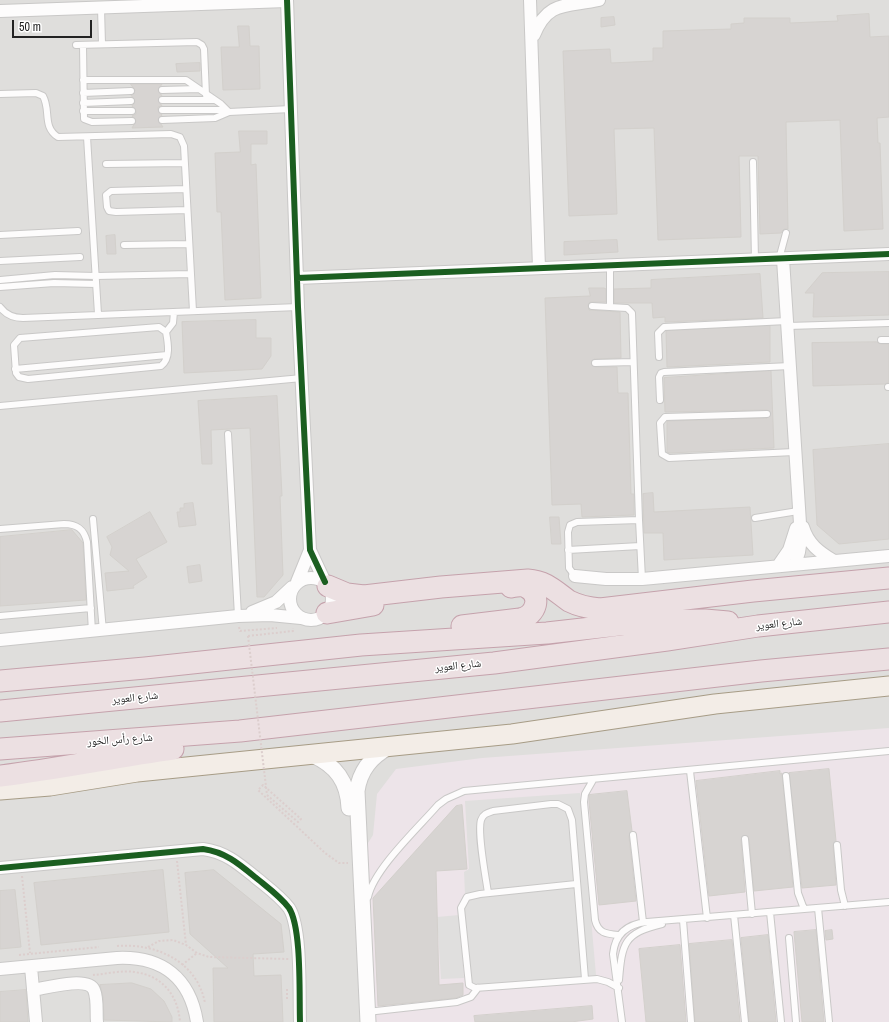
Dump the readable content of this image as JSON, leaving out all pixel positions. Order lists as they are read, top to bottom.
{
  "streets": {
    "highway": ["شارع العوير", "شارع رأس الخور"]
  },
  "scale_bar": "50 m"
}
